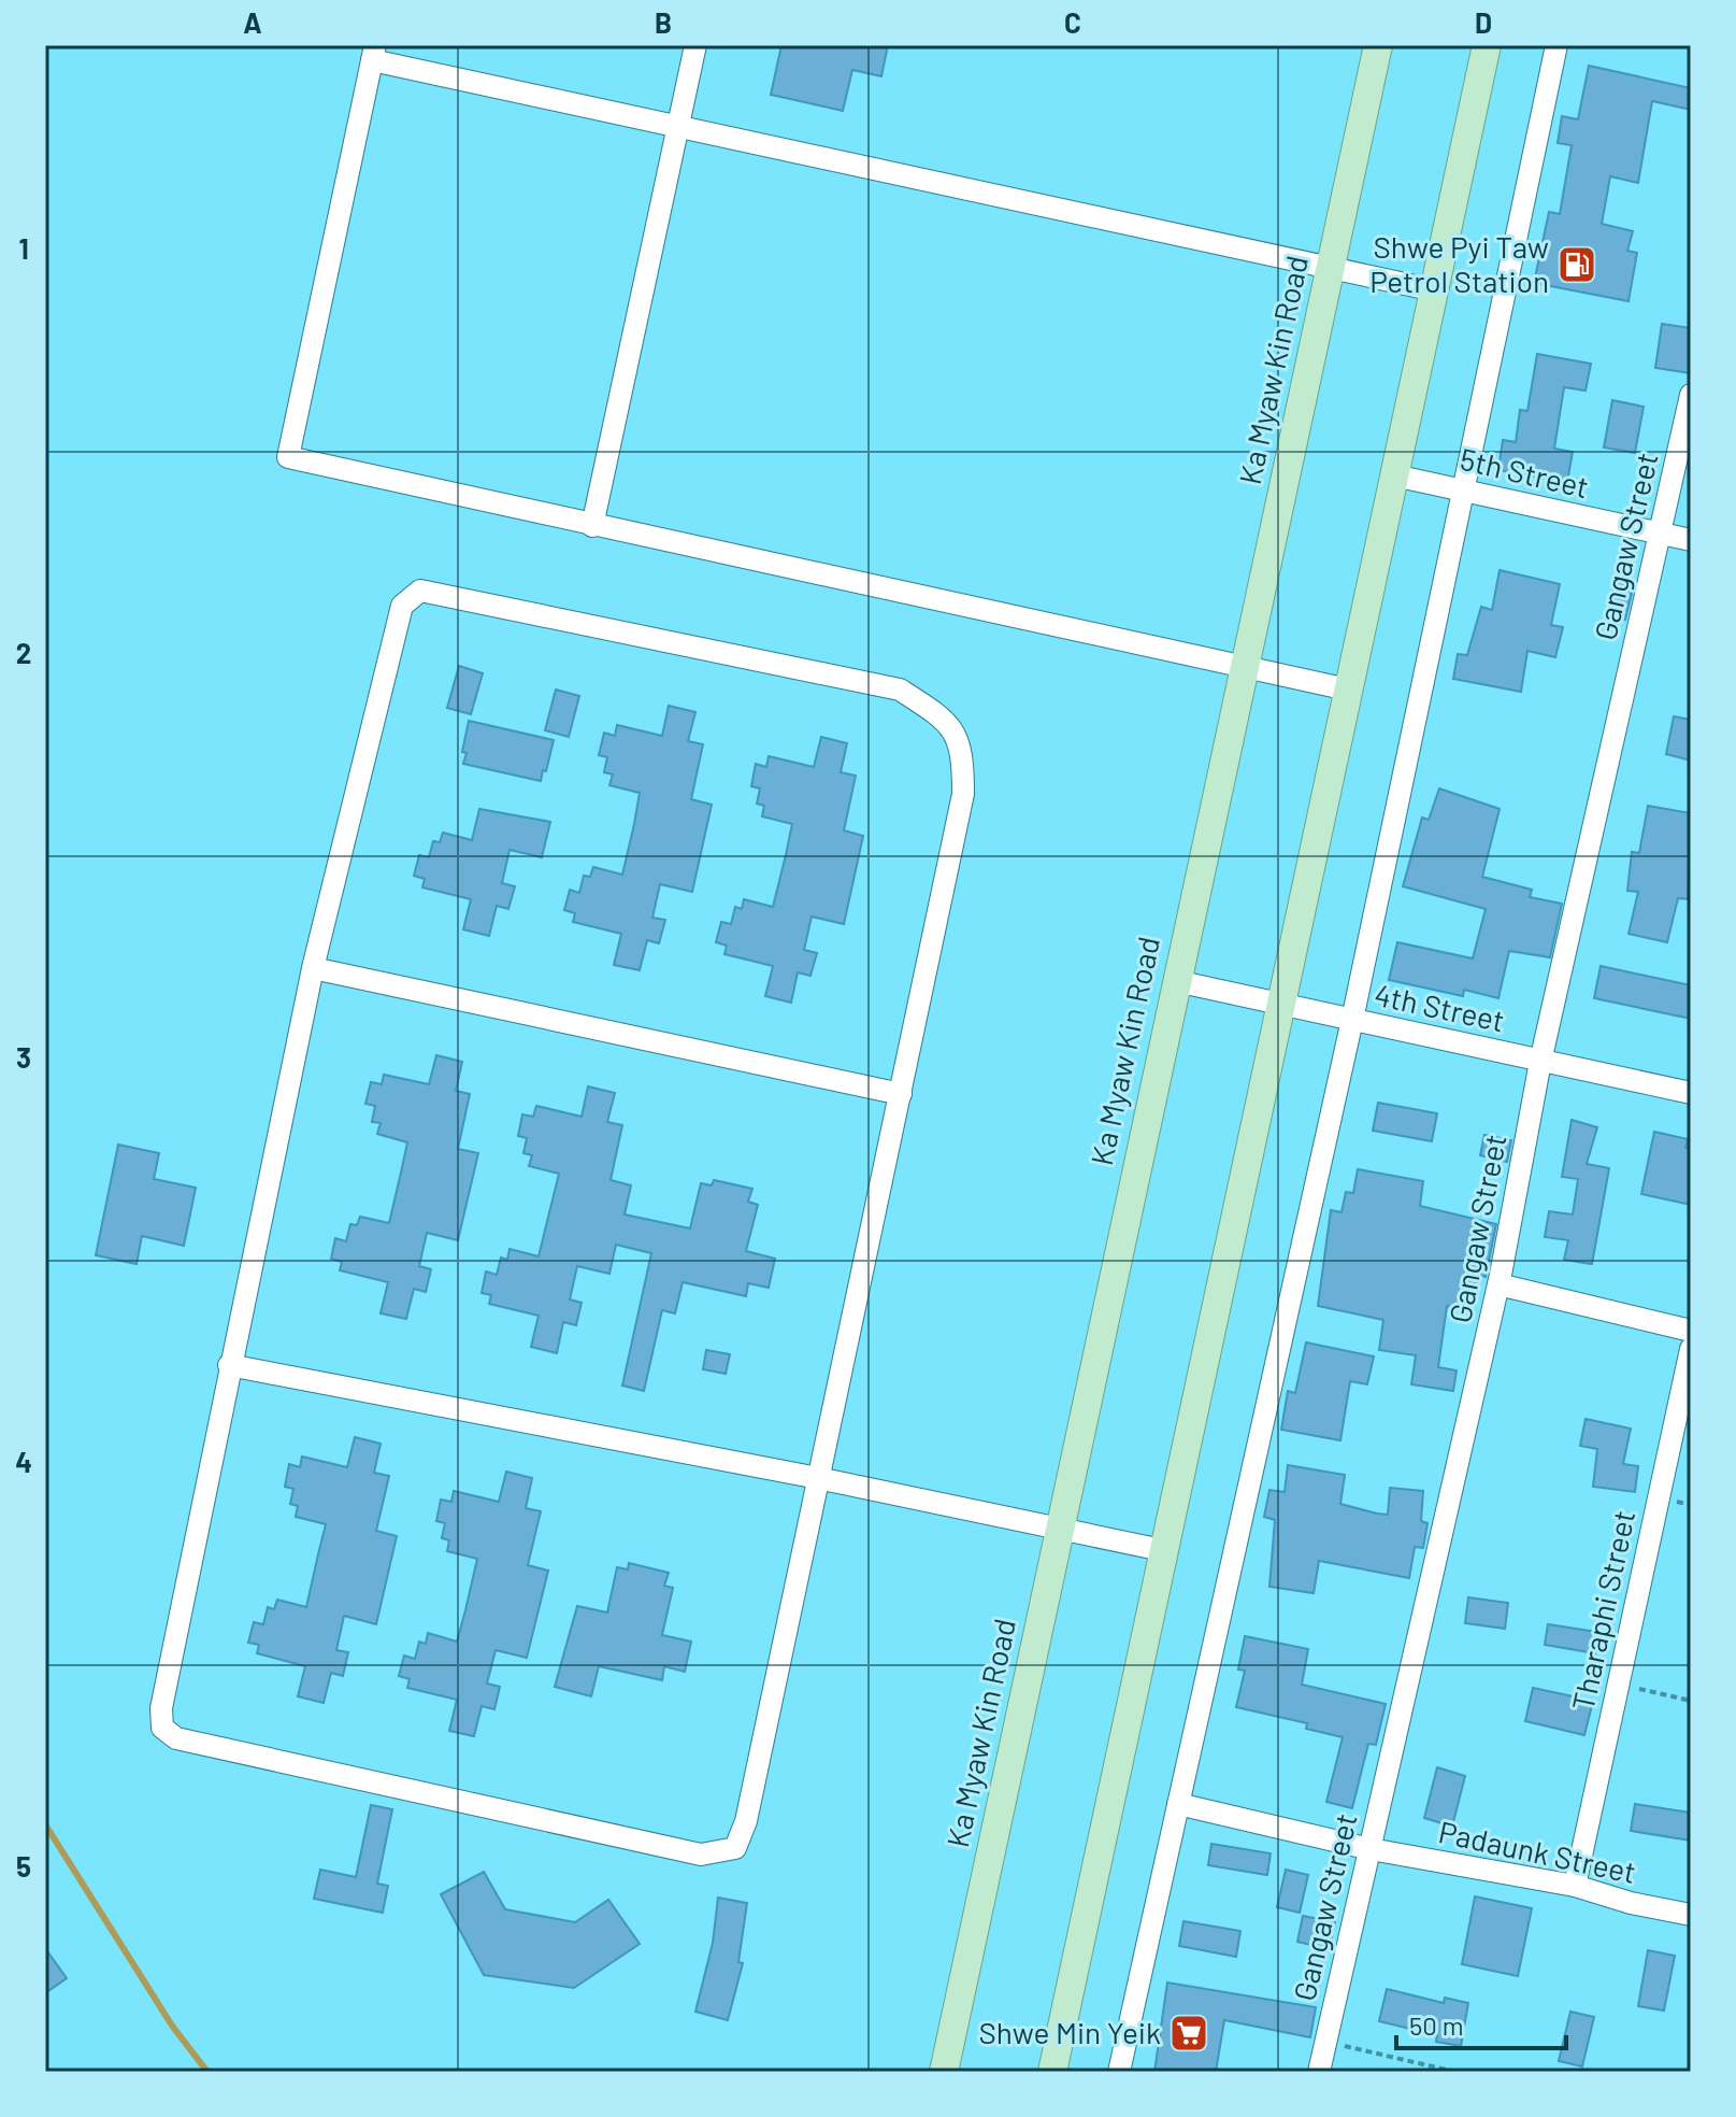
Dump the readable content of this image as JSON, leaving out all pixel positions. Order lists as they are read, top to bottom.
{
  "streets": {
    "main road": ["Ka Myaw Kin Road"],
    "street": [
      "5th Street",
      "Gangaw Street",
      "4th Street",
      "Tharaphi Street",
      "Padaunk Street"
    ]
  },
  "crossings": [
    ["Ka Myaw Kin Road", "4th Street"],
    ["5th Street", "Gangaw Street"],
    ["Gangaw Street", "4th Street"],
    ["Gangaw Street", "Padaunk Street"],
    ["Tharaphi Street", "Padaunk Street"]
  ],
  "places": {
    "fuel station": ["Shwe Pyi Taw Petrol Station"],
    "supermarket": ["Shwe Min Yeik"]
  },
  "scale_bar": "50 m",
  "grid": {
    "columns": [
      "A",
      "B",
      "C",
      "D"
    ],
    "rows": [
      "1",
      "2",
      "3",
      "4",
      "5"
    ]
  }
}
